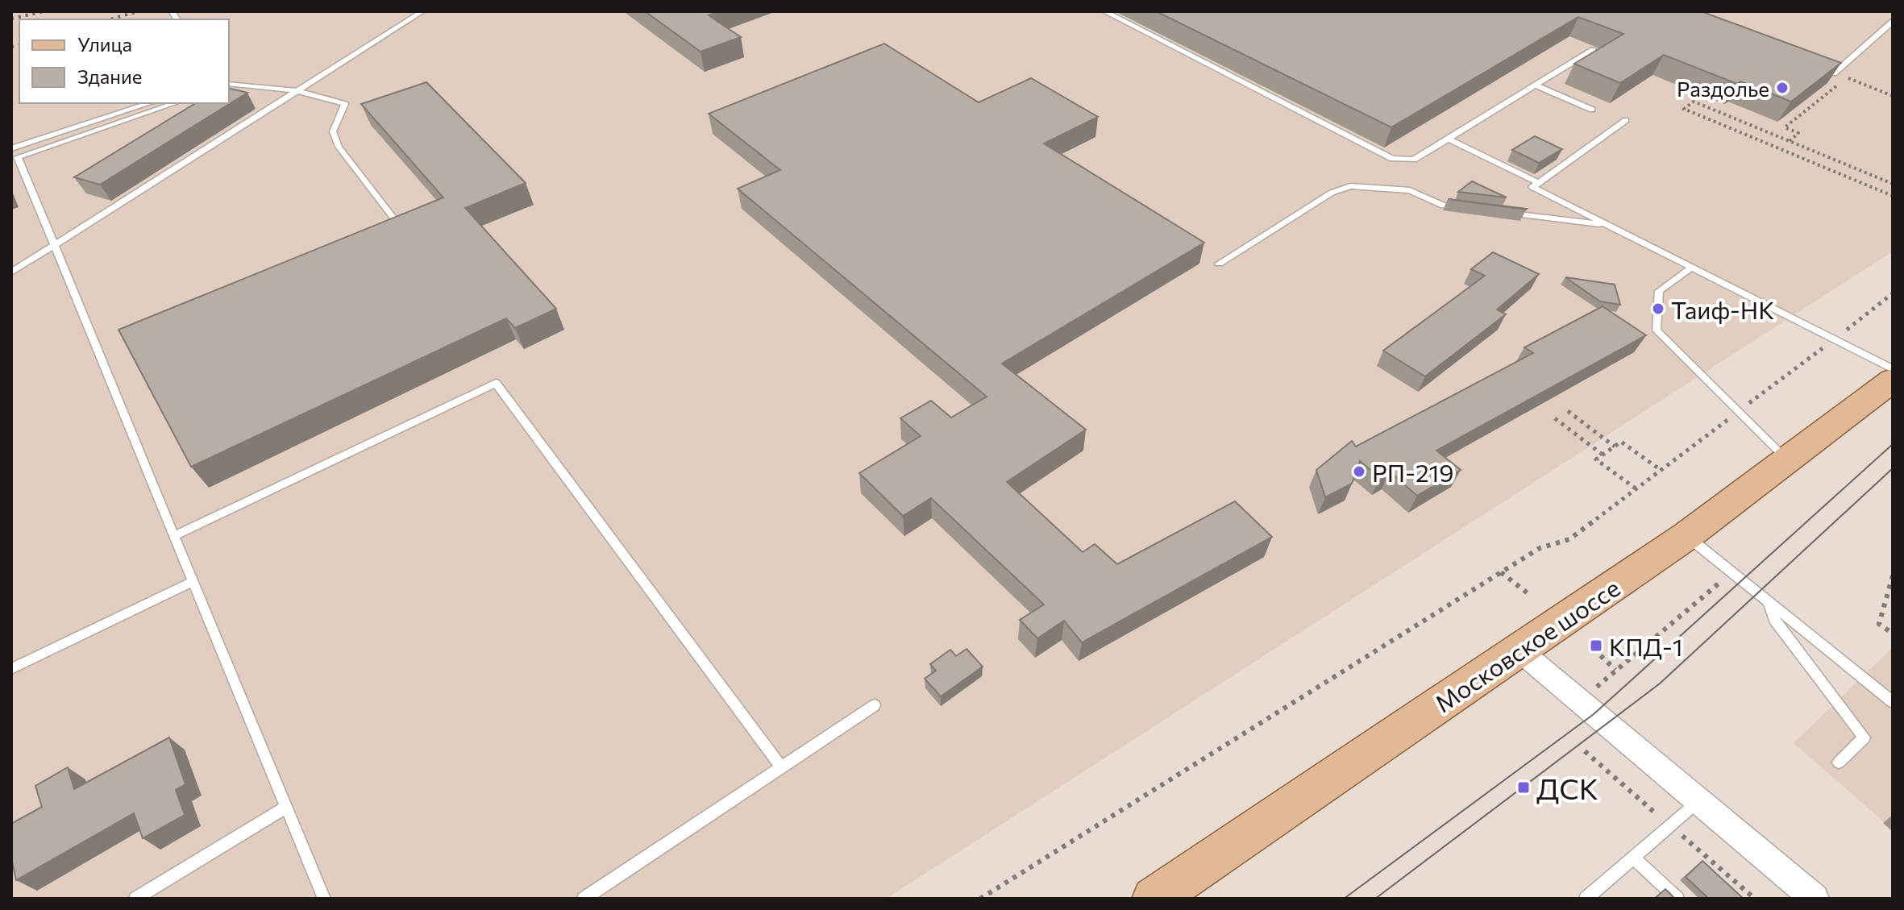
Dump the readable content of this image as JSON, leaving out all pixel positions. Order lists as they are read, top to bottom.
{
  "streets": {
    "main road": ["Московское шоссе"]
  },
  "places": {
    "other": ["Раздолье", "Таиф-НК", "РП-219"],
    "transit": ["КПД-1", "ДСК"]
  },
  "legend": ["Улица", "Здание"]
}
